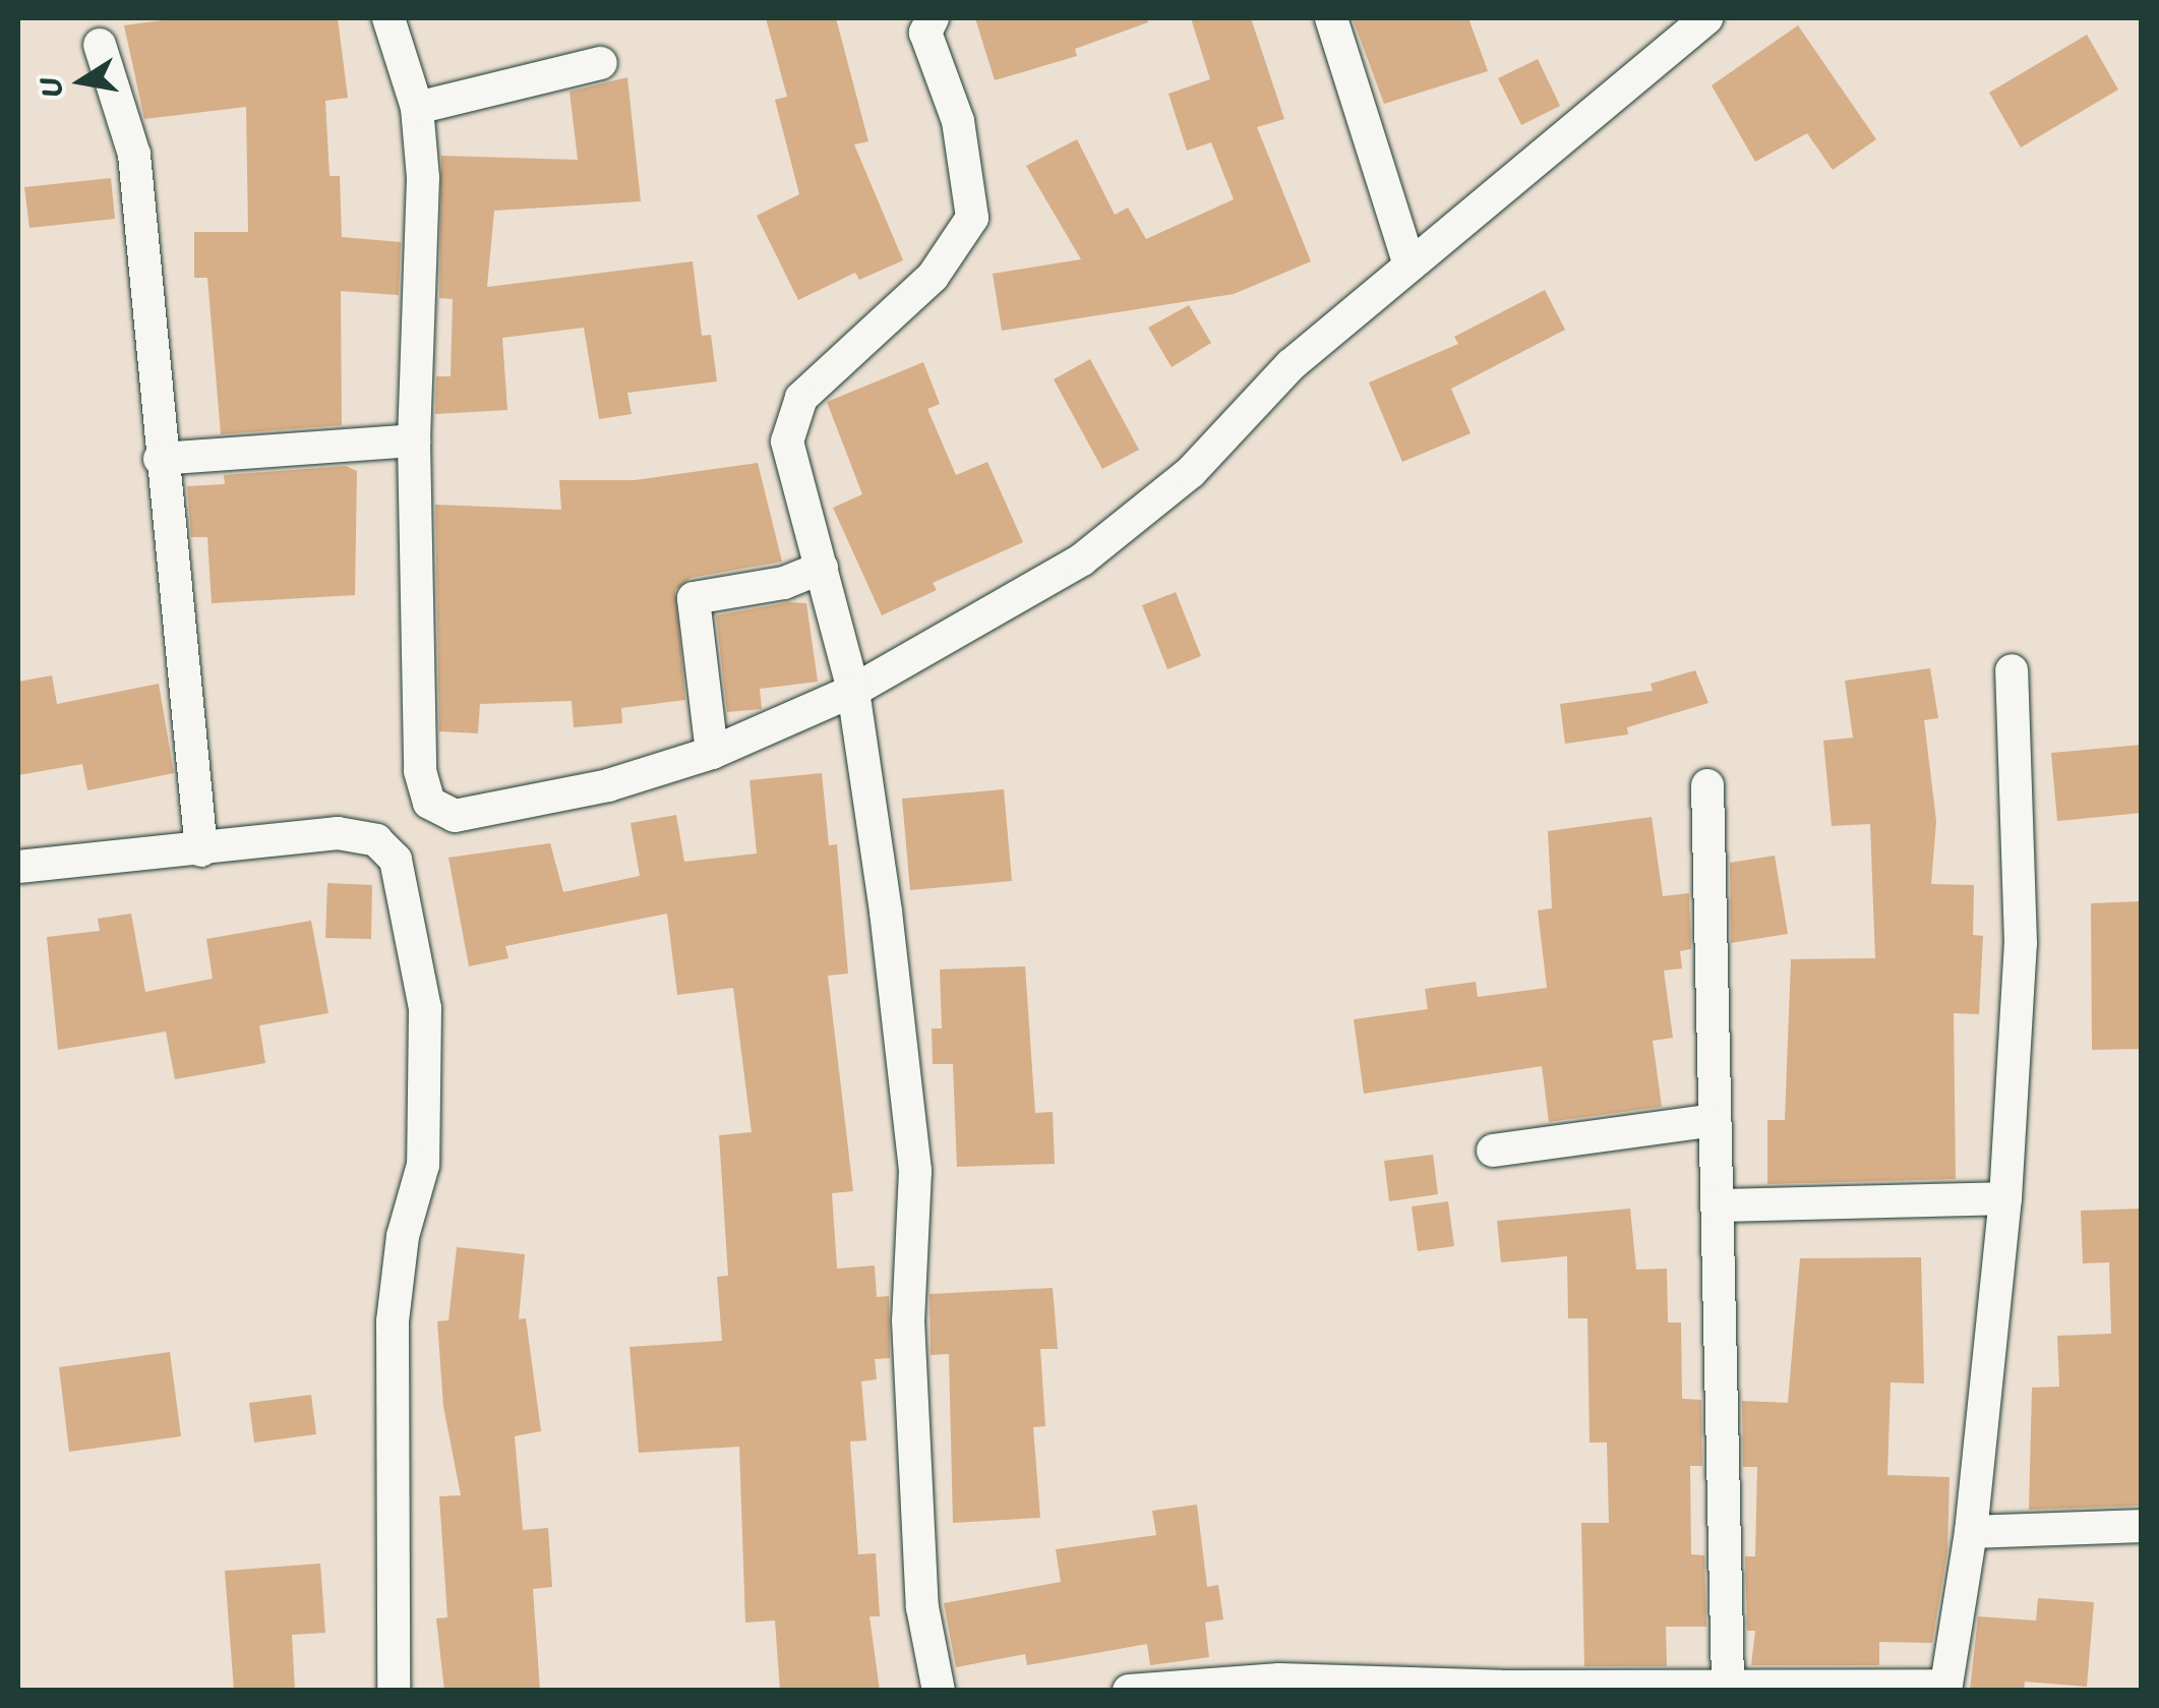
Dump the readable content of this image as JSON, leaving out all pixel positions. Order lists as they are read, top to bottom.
{
  "north": "left"
}
